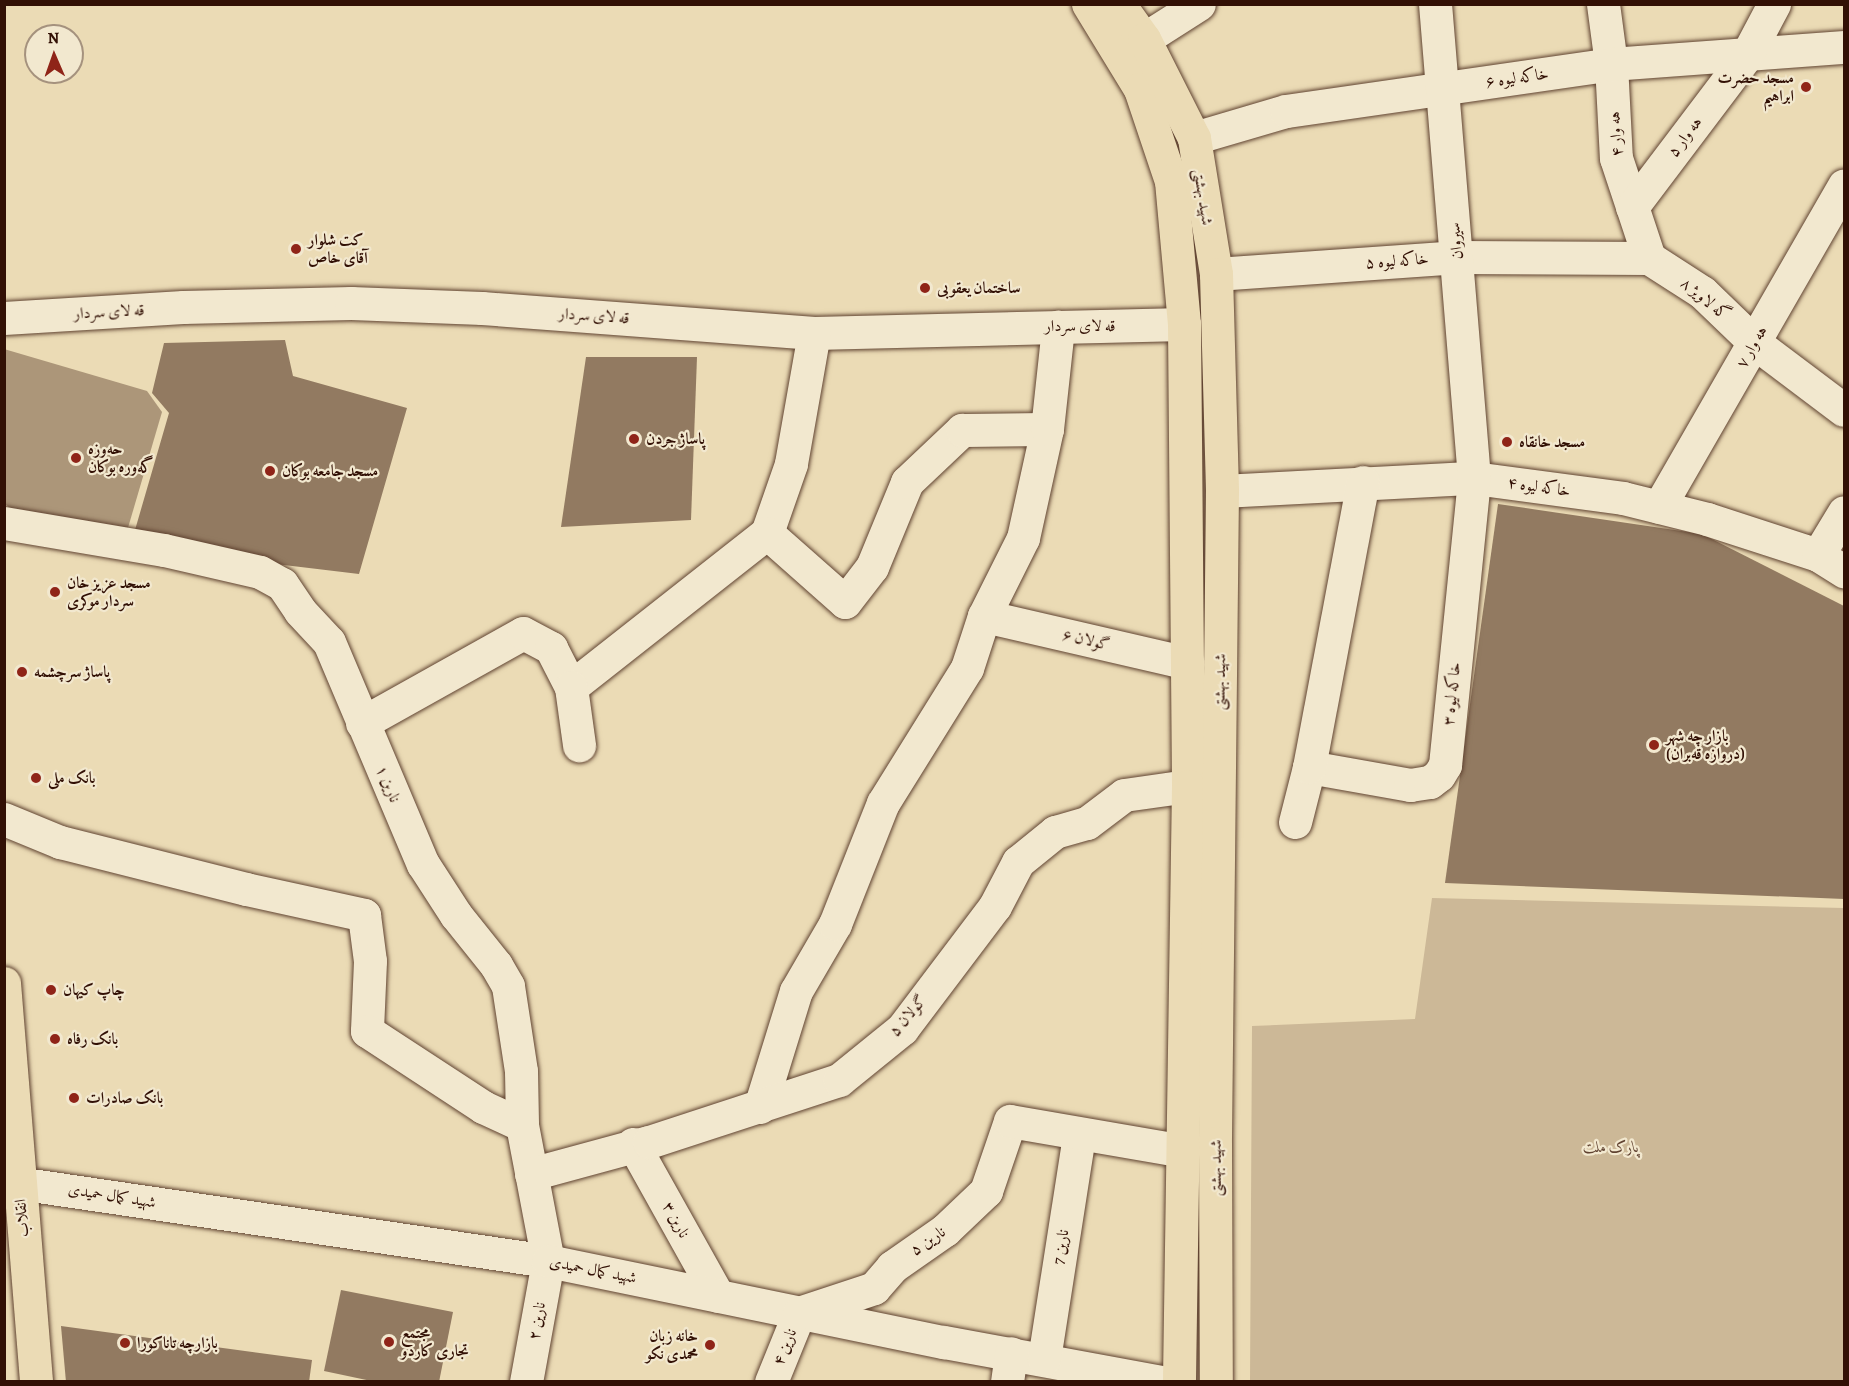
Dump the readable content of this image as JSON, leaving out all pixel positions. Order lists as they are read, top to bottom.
{
  "streets": {
    "main road": ["شهید بهشتی", "انقلاب"],
    "street": [
      "خاکه لیوه ۶",
      "هه وار ۴",
      "هه وار ۵",
      "سیروان",
      "خاکه لیوه ۵",
      "گه لاویژ ۸",
      "قه لای سردار",
      "هه وار ۷",
      "خاکه لیوه ۴",
      "گولان ۶",
      "خاکه لیوه ۳",
      "نارین ۱",
      "گولان ۵",
      "شهید کمال حمیدی",
      "نارین ۳",
      "نارین ۵",
      "نارین 7",
      "نارین ۲",
      "نارین ۴"
    ]
  },
  "crossings": [
    ["خاکه لیوه ۶", "هه وار ۴"],
    ["خاکه لیوه ۶", "هه وار ۵"],
    ["خاکه لیوه ۶", "شهید بهشتی"],
    ["خاکه لیوه ۶", "سیروان"],
    ["هه وار ۴", "هه وار ۵"],
    ["هه وار ۴", "خاکه لیوه ۵"],
    ["هه وار ۴", "گه لاویژ ۸"],
    ["شهید بهشتی", "خاکه لیوه ۵"],
    ["شهید بهشتی", "قه لای سردار"],
    ["شهید بهشتی", "خاکه لیوه ۴"],
    ["شهید بهشتی", "گولان ۶"],
    ["شهید بهشتی", "گولان ۵"],
    ["سیروان", "خاکه لیوه ۵"],
    ["سیروان", "خاکه لیوه ۴"],
    ["سیروان", "خاکه لیوه ۳"],
    ["خاکه لیوه ۵", "گه لاویژ ۸"],
    ["گه لاویژ ۸", "هه وار ۷"],
    ["هه وار ۷", "خاکه لیوه ۴"],
    ["خاکه لیوه ۴", "خاکه لیوه ۳"],
    ["نارین ۱", "گولان ۵"],
    ["نارین ۱", "شهید کمال حمیدی"],
    ["نارین ۱", "نارین ۲"],
    ["گولان ۵", "نارین ۳"],
    ["شهید کمال حمیدی", "انقلاب"],
    ["شهید کمال حمیدی", "نارین ۳"],
    ["شهید کمال حمیدی", "نارین ۵"],
    ["شهید کمال حمیدی", "نارین 7"],
    ["شهید کمال حمیدی", "نارین ۲"],
    ["شهید کمال حمیدی", "نارین ۴"],
    ["نارین ۵", "نارین 7"],
    ["نارین ۵", "نارین ۴"]
  ],
  "parks": ["پارک ملت"],
  "places": [
    "مسجد حضرت ابراهیم",
    "کت شلوار آقای خاص",
    "ساختمان یعقوبی",
    "پاساژ جردن",
    "مسجد خانقاه",
    "حه‌وزه گه‌وره بوکان",
    "مسجد جامعه بوکان",
    "مسجد عزیز خان سردار موکری",
    "پاساژ سرچشمه",
    "بازار چه شهر (دروازه قه‌بران)",
    "بانک ملی",
    "چاپ کیهان",
    "بانک رفاه",
    "بانک صادرات",
    "مجتمع تجاری کاردو",
    "بازارچه تاناکورا",
    "خانه زبان محمدی نکو"
  ],
  "north": "top"
}
